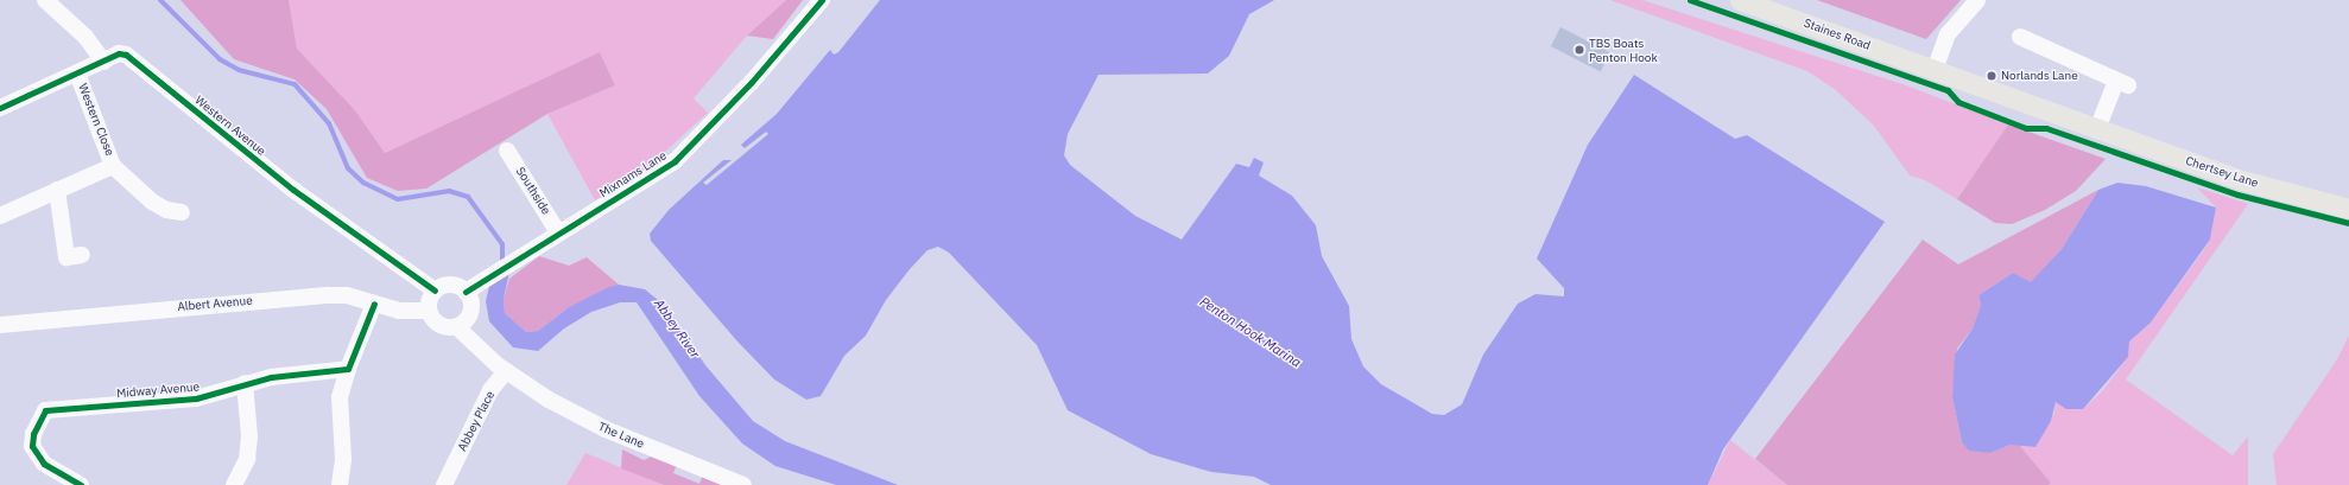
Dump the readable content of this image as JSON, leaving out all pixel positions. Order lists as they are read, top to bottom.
{
  "streets": {
    "main road": ["Staines Road", "Chertsey Lane"],
    "street": [
      "Western Close",
      "Western Avenue",
      "Mixnams Lane",
      "Southside",
      "Albert Avenue",
      "Midway Avenue",
      "Abbey Place",
      "The Lane"
    ]
  },
  "crossings": [
    ["Staines Road", "Chertsey Lane"],
    ["Western Close", "Western Avenue"],
    ["Western Avenue", "Mixnams Lane"],
    ["Western Avenue", "Albert Avenue"],
    ["Mixnams Lane", "Southside"],
    ["Mixnams Lane", "Albert Avenue"],
    ["Abbey Place", "The Lane"]
  ],
  "water": ["Abbey River", "Penton Hook Marina"],
  "places": ["TBS Boats Penton Hook", "Norlands Lane"]
}
